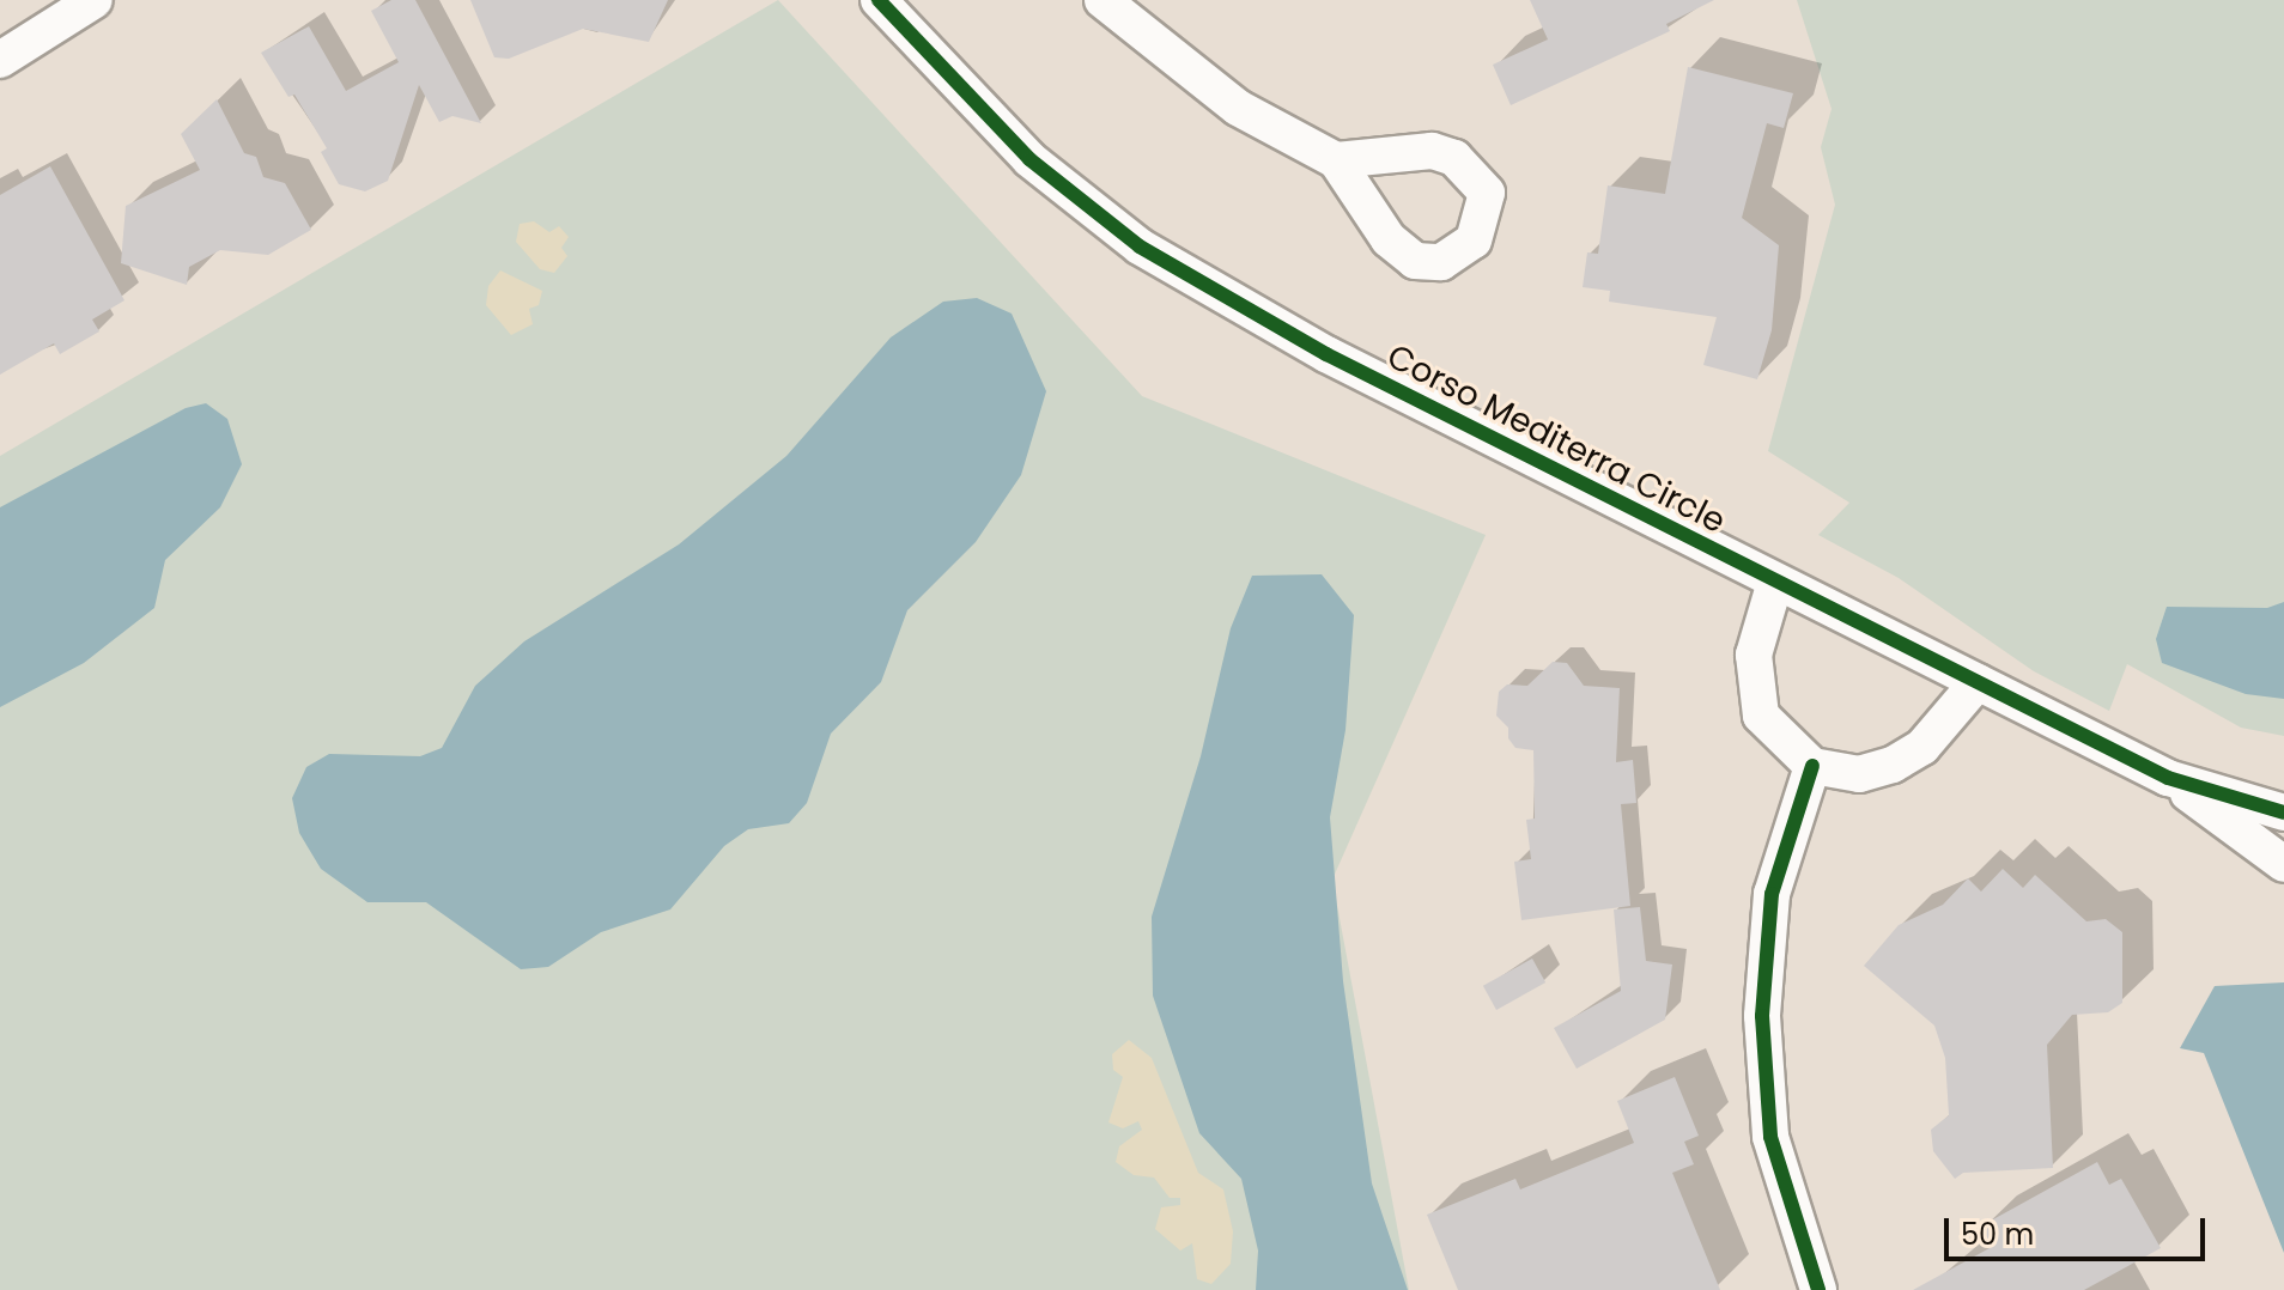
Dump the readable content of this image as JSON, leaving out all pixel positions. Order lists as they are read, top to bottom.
{
  "streets": {
    "street": ["Corso Mediterra Circle"]
  },
  "scale_bar": "50 m"
}
